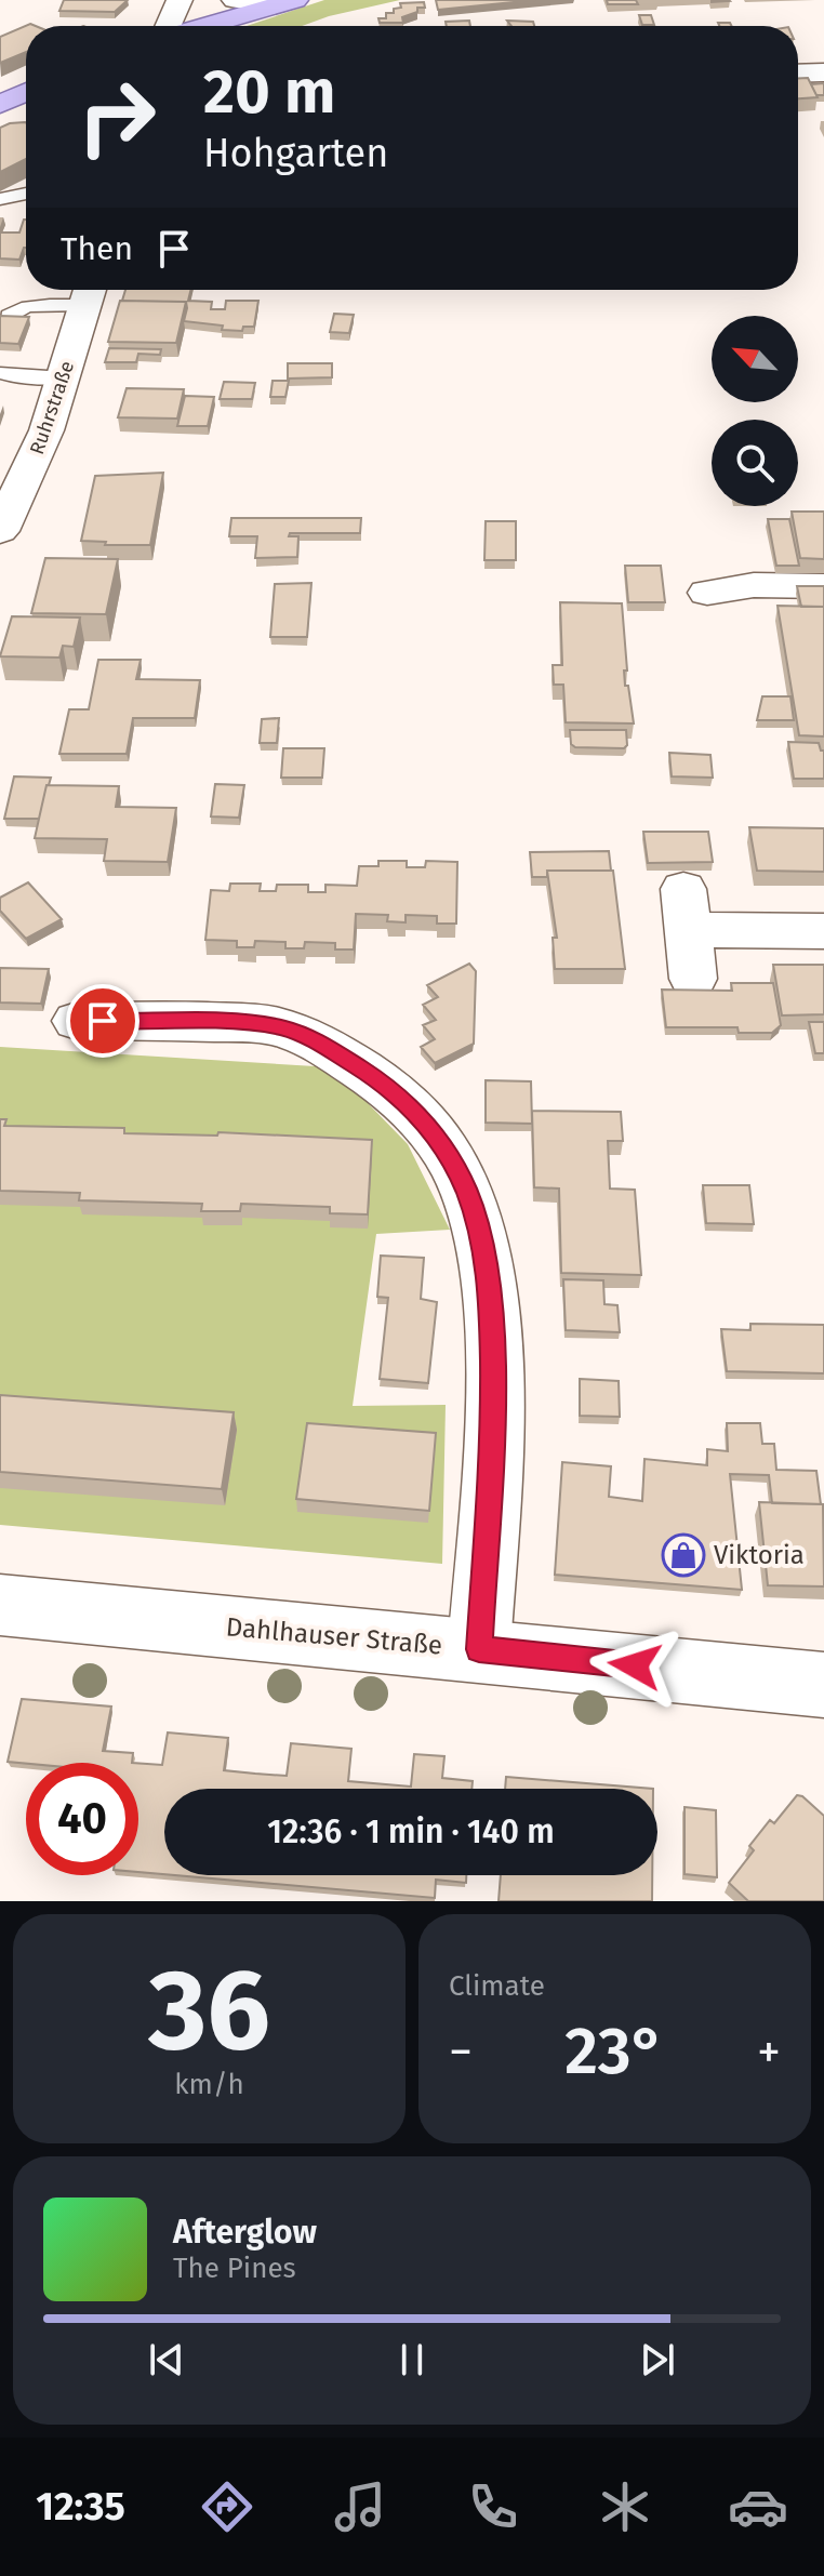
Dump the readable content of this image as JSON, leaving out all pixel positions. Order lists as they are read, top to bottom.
{
  "streets": {
    "street": ["Ruhrstraße", "Dahlhauser Straße"]
  },
  "places": {
    "shop": ["Viktoria"]
  },
  "north": "top left",
  "page": {
    "turn": ["20 m", "Hohgarten"],
    "then": "Then",
    "limit": "40",
    "trip": "12:36 · 1 min · 140 m",
    "tile": [
      ["36", "km/h"],
      "Climate"
    ],
    "heat": ["−", "23°", "+"],
    "song": ["Afterglow", "The Pines"],
    "tabs": "12:35"
  }
}
